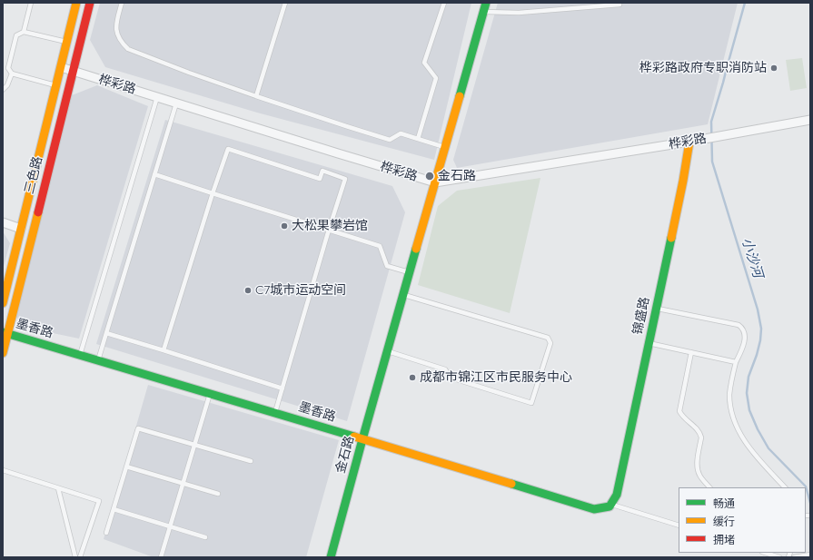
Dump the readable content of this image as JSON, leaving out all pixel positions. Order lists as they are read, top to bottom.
{
  "streets": {
    "street": [
      "桦彩路",
      "三色路",
      "锦盛路",
      "墨香路",
      "金石路"
    ]
  },
  "crossings": [
    ["桦彩路", "三色路"],
    ["桦彩路", "锦盛路"],
    ["桦彩路", "金石路"],
    ["三色路", "墨香路"],
    ["锦盛路", "墨香路"],
    ["墨香路", "金石路"]
  ],
  "water": ["小沙河"],
  "places": [
    "桦彩路政府专职消防站",
    "金石路",
    "大松果攀岩馆",
    "C7城市运动空间",
    "成都市锦江区市民服务中心"
  ],
  "legend": ["畅通", "缓行", "拥堵"]
}
